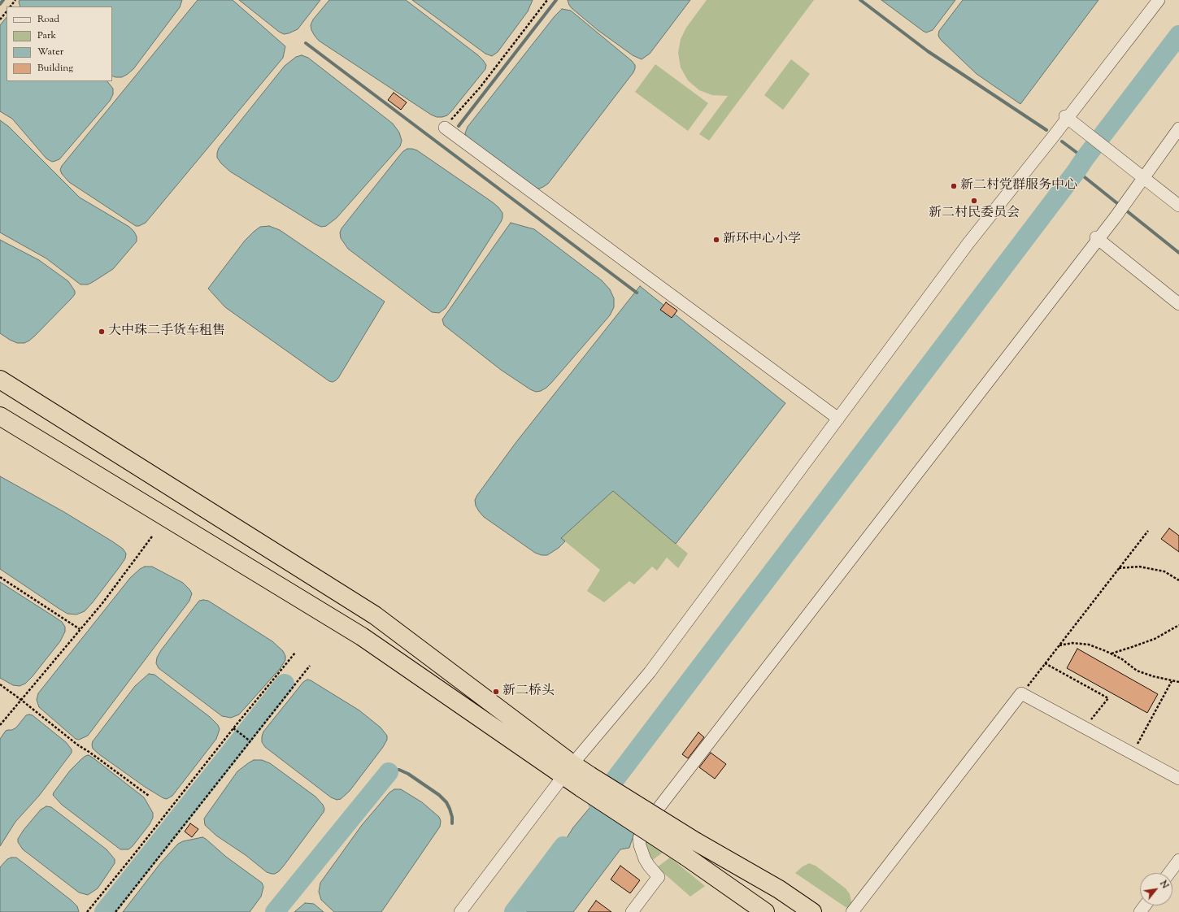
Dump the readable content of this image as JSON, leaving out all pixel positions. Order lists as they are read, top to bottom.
{
  "places": [
    "新二村党群服务中心",
    "新二村民委员会",
    "新环中心小学",
    "大中珠二手货车租售",
    "新二桥头"
  ],
  "legend": [
    "Road",
    "Park",
    "Water",
    "Building"
  ],
  "north": "top right"
}
